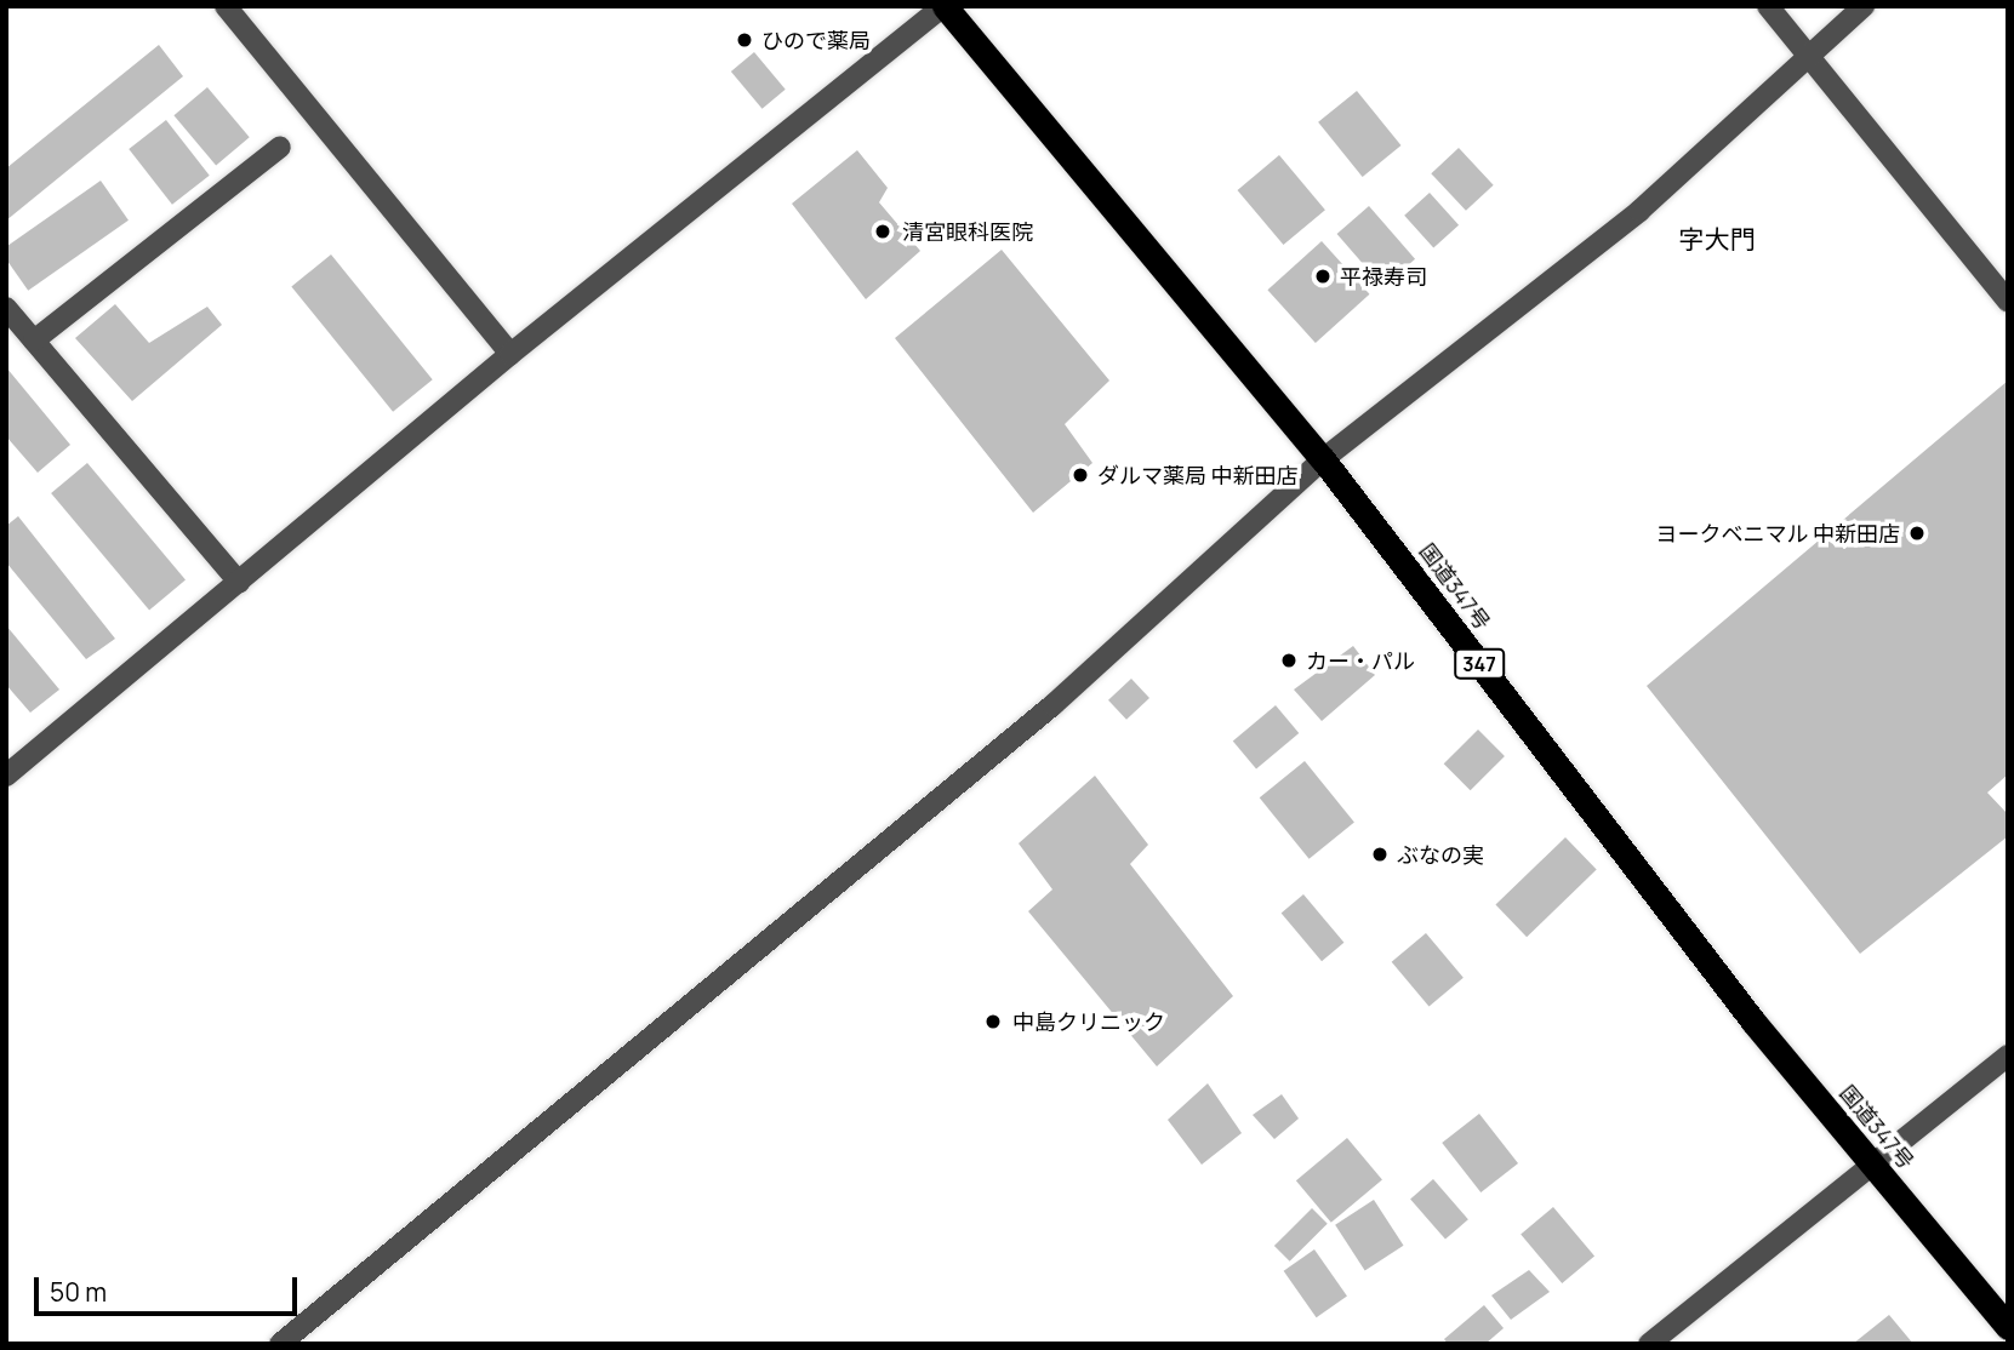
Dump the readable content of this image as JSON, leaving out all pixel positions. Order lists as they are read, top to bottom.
{
  "streets": {
    "highway": ["国道347号", "347"]
  },
  "districts": ["字大門"],
  "places": [
    "ひので薬局",
    "清宮眼科医院",
    "平禄寿司",
    "ダルマ薬局 中新田店",
    "ヨークベニマル 中新田店",
    "カー・パル",
    "ぶなの実",
    "中島クリニック"
  ],
  "scale_bar": "50 m"
}
